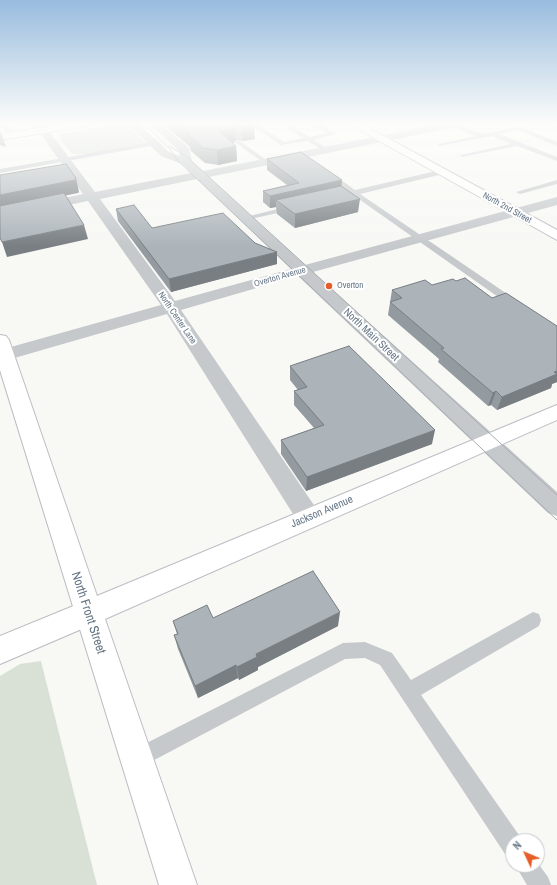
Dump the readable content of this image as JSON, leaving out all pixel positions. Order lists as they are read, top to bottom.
{
  "streets": {
    "main road": ["North 2nd Street", "Jackson Avenue", "North Front Street"],
    "street": ["Overton Avenue", "North Center Lane", "North Main Street"]
  },
  "crossings": [
    ["North 2nd Street", "Overton Avenue"],
    ["Overton Avenue", "North Center Lane"],
    ["Overton Avenue", "North Main Street"],
    ["Overton Avenue", "North Front Street"],
    ["North Center Lane", "Jackson Avenue"],
    ["North Main Street", "Jackson Avenue"],
    ["Jackson Avenue", "North Front Street"]
  ],
  "places": ["Overton"],
  "north": "top left"
}
